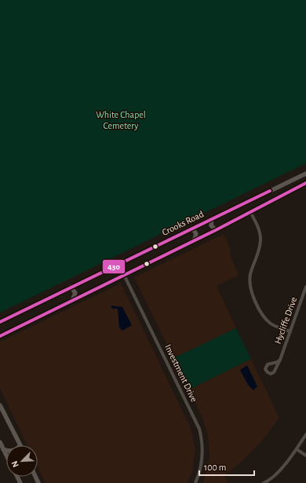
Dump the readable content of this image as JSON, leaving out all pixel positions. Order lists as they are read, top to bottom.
{
  "streets": {
    "main road": ["Crooks Road"],
    "street": ["Hycliffe Drive", "Investment Drive"]
  },
  "parks": ["White Chapel Cemetery"],
  "lines": ["transit line 430"],
  "scale_bar": "100 m",
  "north": "bottom left"
}
